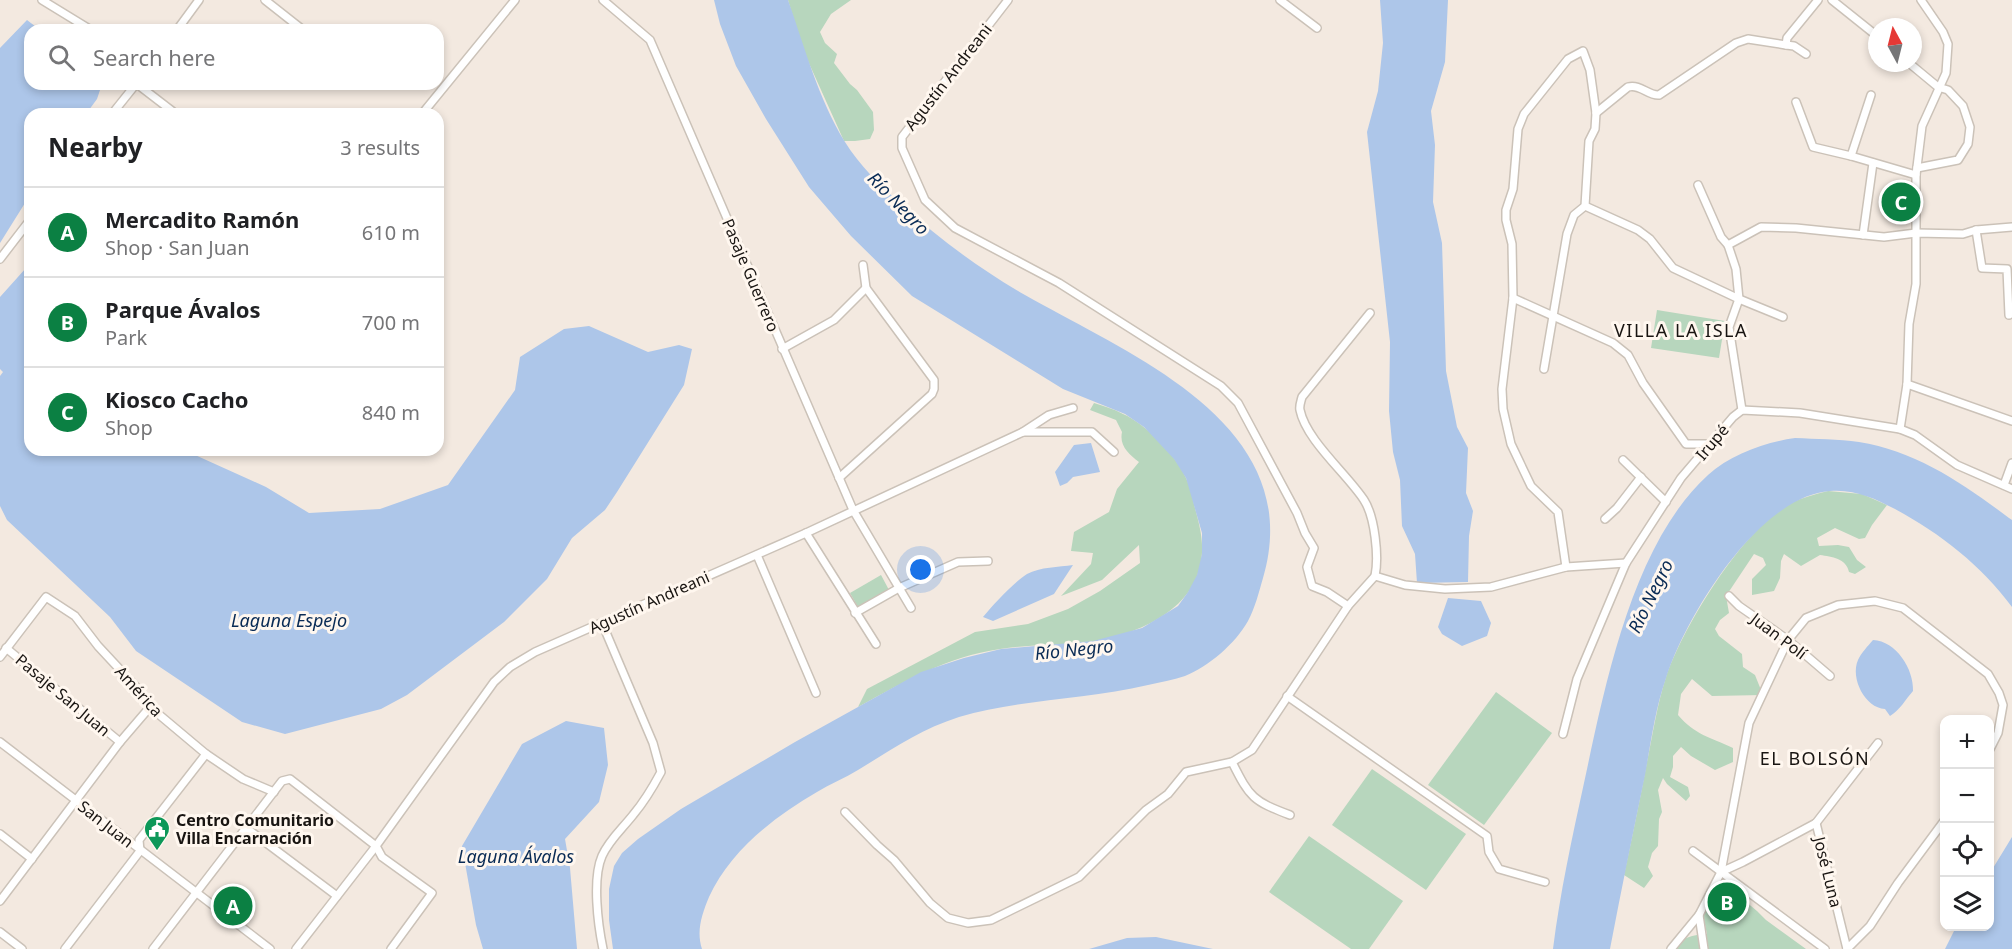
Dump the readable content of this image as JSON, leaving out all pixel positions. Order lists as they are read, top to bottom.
{
  "streets": {
    "street": [
      "Agustín Andreani",
      "Pasaje Guerrero",
      "Irupé",
      "Juan Polí",
      "América",
      "Pasaje San Juan",
      "San Juan",
      "José Luna"
    ]
  },
  "crossings": [
    ["Agustín Andreani", "Pasaje Guerrero"],
    ["América", "Pasaje San Juan"]
  ],
  "districts": ["VILLA LA ISLA", "EL BOLSÓN"],
  "water": ["Río Negro", "Laguna Espejo", "Laguna Ávalos"],
  "places": {
    "public building": ["Centro Comunitario Villa Encarnación"]
  },
  "north": "top",
  "page": {
    "search": "Search here",
    "heading": ["Nearby", "3 results"],
    "pins": ["C", "B", "A"],
    "list": [
      {
        "mark": "A",
        "name": "Mercadito Ramón",
        "note": "Shop · San Juan",
        "value": "610 m"
      },
      {
        "mark": "B",
        "name": "Parque Ávalos",
        "note": "Park",
        "value": "700 m"
      },
      {
        "mark": "C",
        "name": "Kiosco Cacho",
        "note": "Shop",
        "value": "840 m"
      }
    ],
    "map_buttons": ["+", "−"]
  }
}
